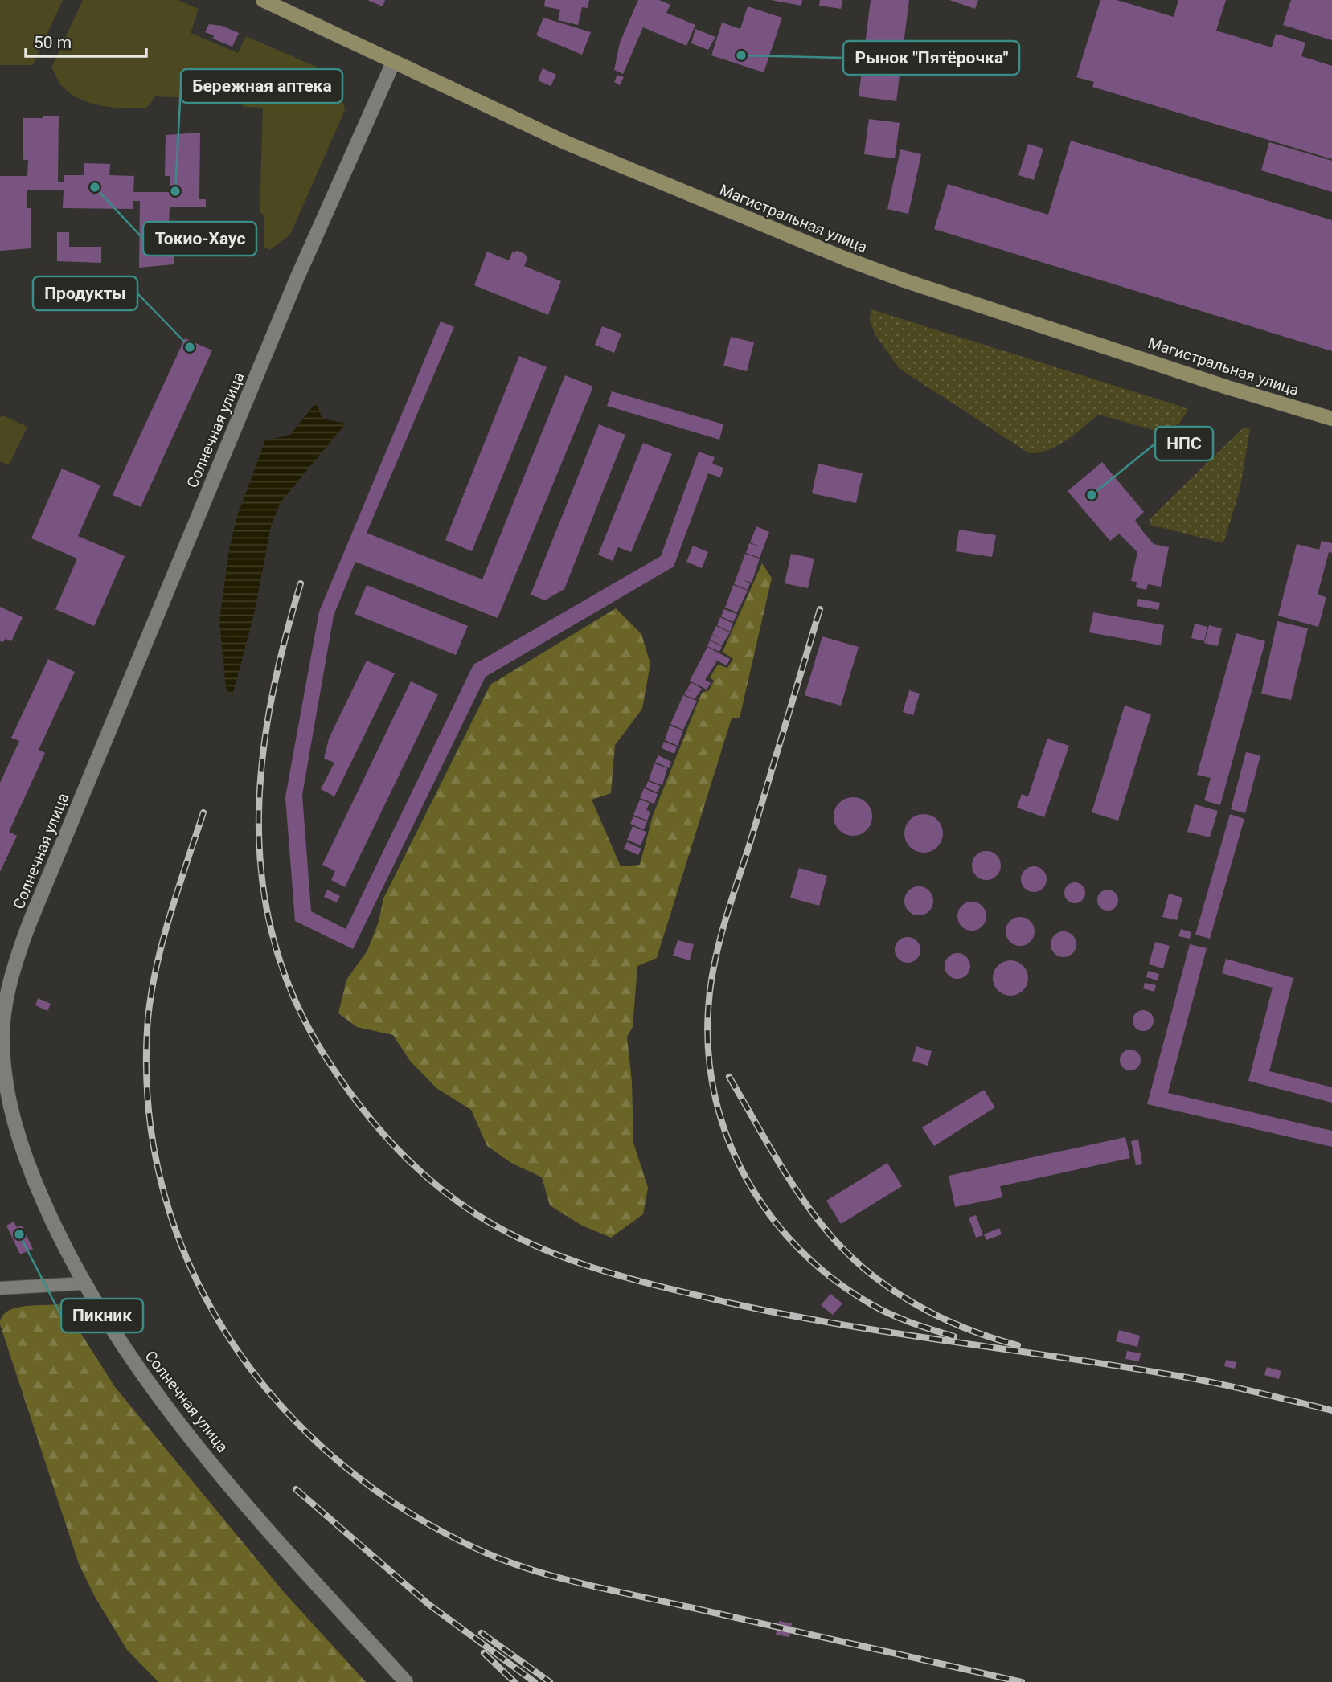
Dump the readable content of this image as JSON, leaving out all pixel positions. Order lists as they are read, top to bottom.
{
  "streets": {
    "main road": ["Магистральная улица"],
    "street": ["Солнечная улица"]
  },
  "crossings": [
    ["Магистральная улица", "Солнечная улица"]
  ],
  "places": [
    "Рынок \"Пятёрочка\"",
    "Токио-Хаус",
    "Бережная аптека",
    "Продукты",
    "НПС",
    "Пикник"
  ],
  "scale_bar": "50 m"
}
